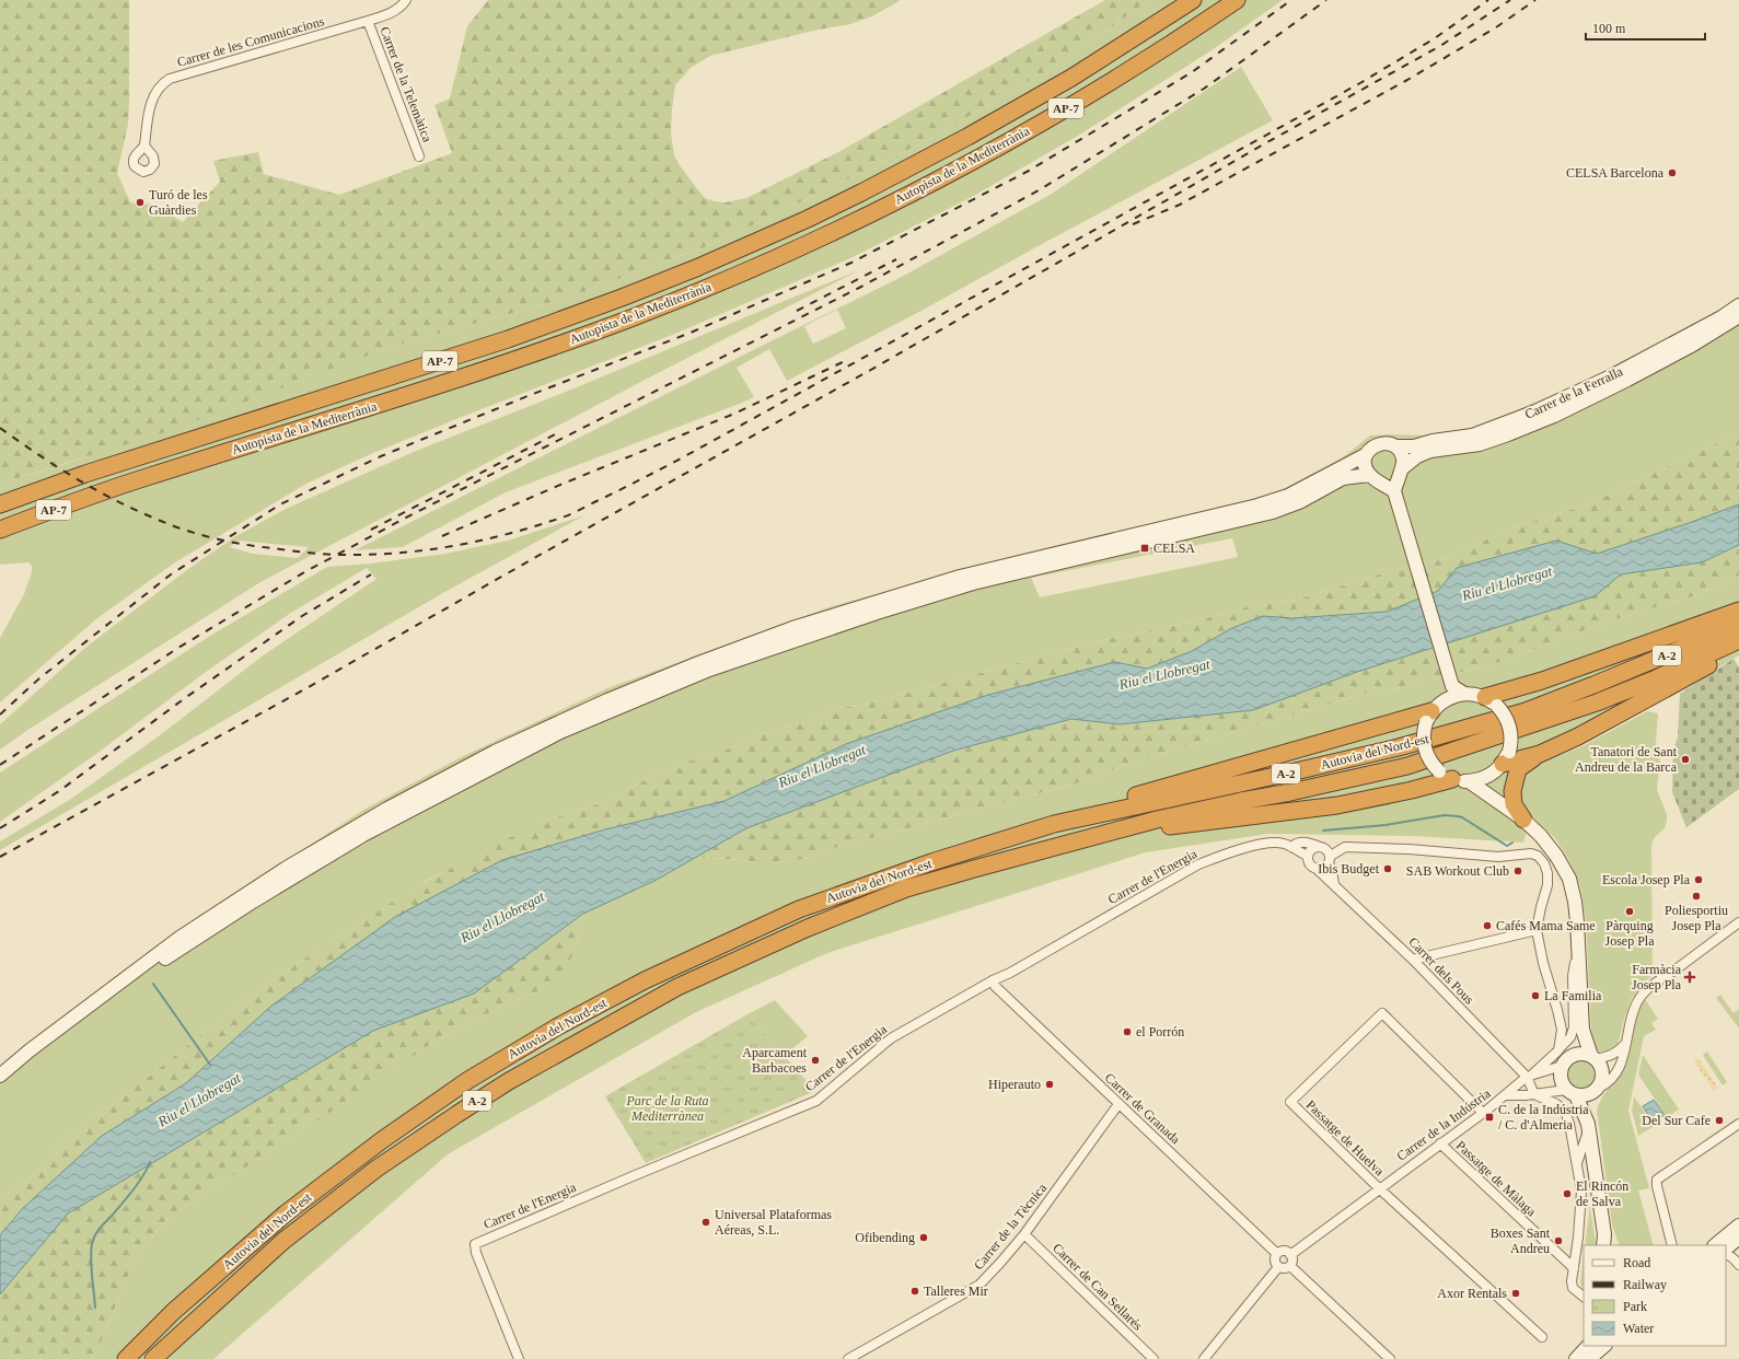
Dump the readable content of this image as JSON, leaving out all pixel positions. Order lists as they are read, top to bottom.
{
  "streets": {
    "highway": [
      "AP-7",
      "Autopista de la Mediterrània",
      "A-2",
      "Autovia del Nord-est"
    ],
    "street": [
      "Carrer de les Comunicacions",
      "Carrer de la Telemàtica",
      "Carrer de la Ferralla",
      "Carrer de l'Energia",
      "Carrer dels Pous",
      "Carrer de Granada",
      "Carrer de la Indústria",
      "Passatge de Huelva",
      "Passatge de Màlaga",
      "Carrer de la Tècnica",
      "Carrer de Can Sellarés"
    ]
  },
  "crossings": [
    ["Carrer de les Comunicacions", "Carrer de la Telemàtica"],
    ["Carrer de l'Energia", "Carrer dels Pous"],
    ["Carrer de l'Energia", "Carrer de Granada"],
    ["Carrer dels Pous", "Carrer de la Indústria"],
    ["Carrer de Granada", "Carrer de la Indústria"],
    ["Carrer de Granada", "Carrer de la Tècnica"],
    ["Carrer de la Indústria", "Passatge de Huelva"],
    ["Carrer de la Indústria", "Passatge de Màlaga"],
    ["Carrer de la Tècnica", "Carrer de Can Sellarés"]
  ],
  "water": ["Riu el Llobregat"],
  "parks": ["Parc de la Ruta Mediterrànea"],
  "places": {
    "other": [
      "CELSA Barcelona",
      "Turó de les Guàrdies",
      "Tanatori de Sant Andreu de la Barca",
      "Ibis Budget",
      "SAB Workout Club",
      "Escola Josep Pla",
      "Poliesportiu Josep Pla",
      "Pàrquing Josep Pla",
      "Cafés Mama Same",
      "La Familia",
      "el Porrón",
      "Aparcament Barbacoes",
      "Hiperauto",
      "Del Sur Cafe",
      "El Rincón de Salva",
      "Universal Plataformas Aéreas, S.L.",
      "Ofibending",
      "Boxes Sant Andreu",
      "Talleres Mir",
      "Axor Rentals"
    ],
    "transit": ["CELSA", "C. de la Indústria / C. d'Almeria"],
    "health": ["Farmàcia Josep Pla"]
  },
  "legend": [
    "Road",
    "Railway",
    "Park",
    "Water"
  ],
  "scale_bar": "100 m"
}
